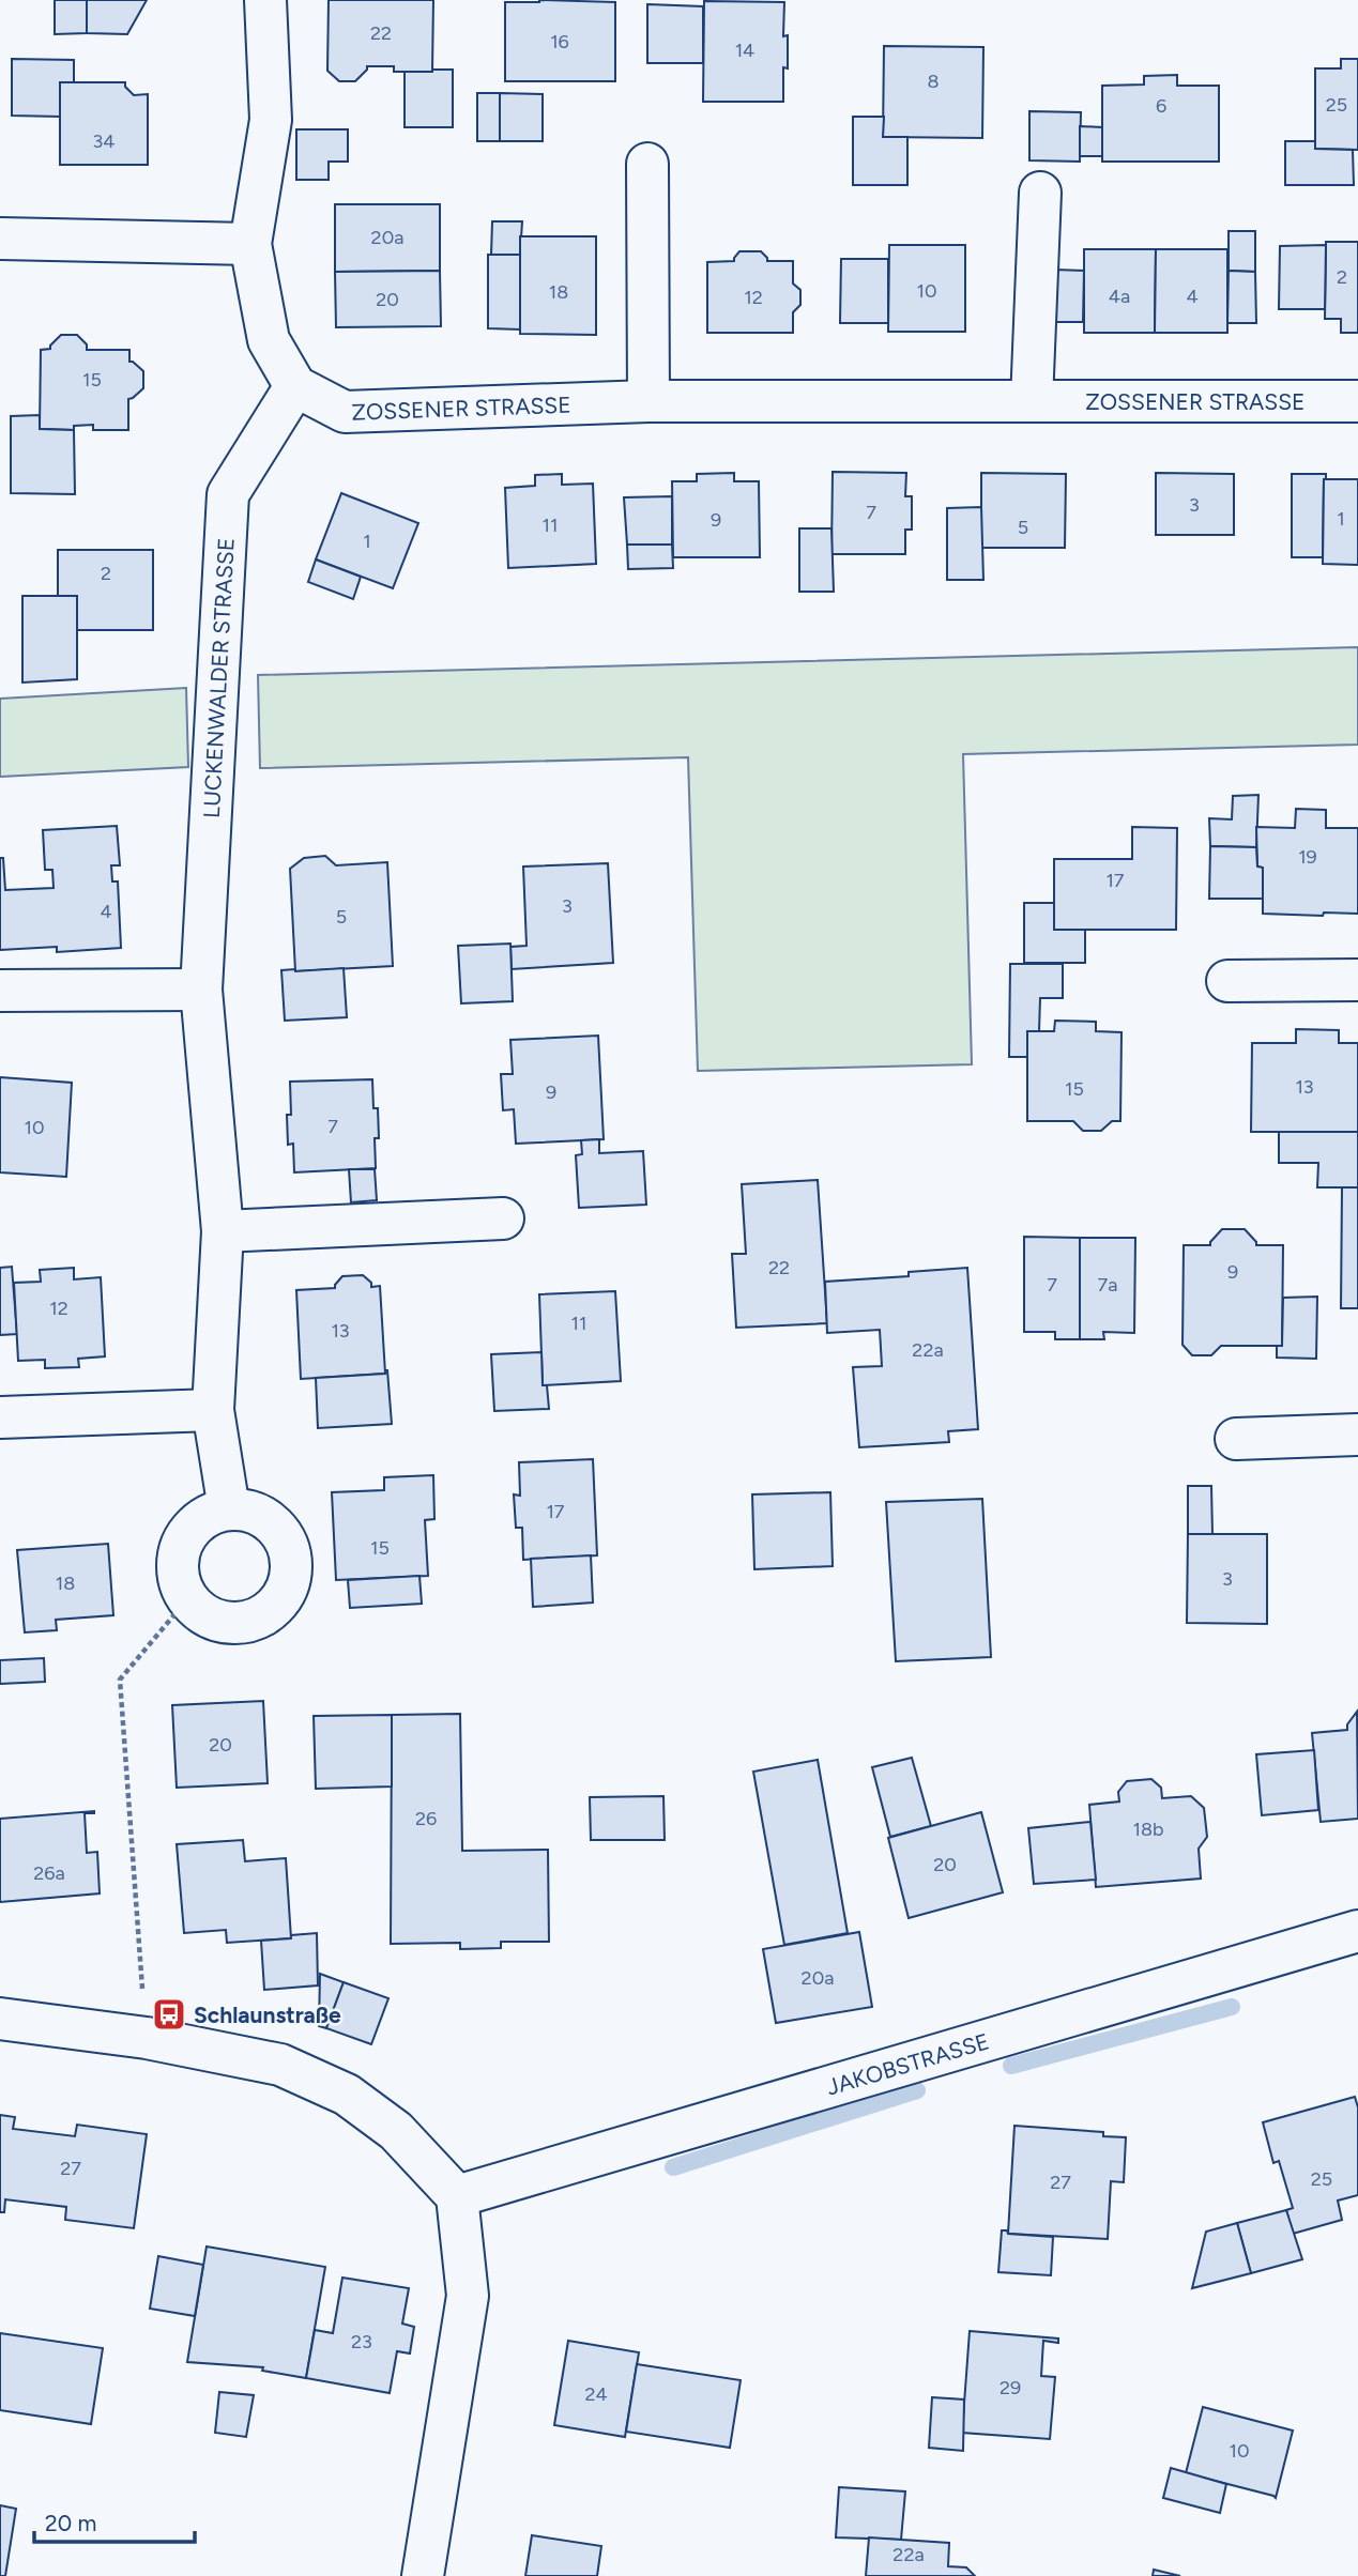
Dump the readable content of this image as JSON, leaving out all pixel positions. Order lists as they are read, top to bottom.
{
  "streets": {
    "street": ["ZOSSENER STRASSE", "LUCKENWALDER STRASSE", "JAKOBSTRASSE"]
  },
  "crossings": [
    ["ZOSSENER STRASSE", "LUCKENWALDER STRASSE"]
  ],
  "places": {
    "bus stop": ["Schlaunstraße"]
  },
  "house_numbers": [
    "22",
    "16",
    "14",
    "8",
    "25",
    "6",
    "34",
    "20a",
    "2",
    "10",
    "18",
    "4a",
    "4",
    "12",
    "20",
    "15",
    "3",
    "7",
    "1",
    "9",
    "11",
    "5",
    "1",
    "2",
    "19",
    "17",
    "3",
    "4",
    "5",
    "13",
    "15",
    "9",
    "7",
    "10",
    "22",
    "9",
    "7",
    "7a",
    "12",
    "11",
    "13",
    "22a",
    "17",
    "15",
    "3",
    "18",
    "20",
    "26",
    "18b",
    "20",
    "26a",
    "20a",
    "27",
    "25",
    "27",
    "23",
    "29",
    "24",
    "10",
    "22a"
  ],
  "scale_bar": "20 m"
}
